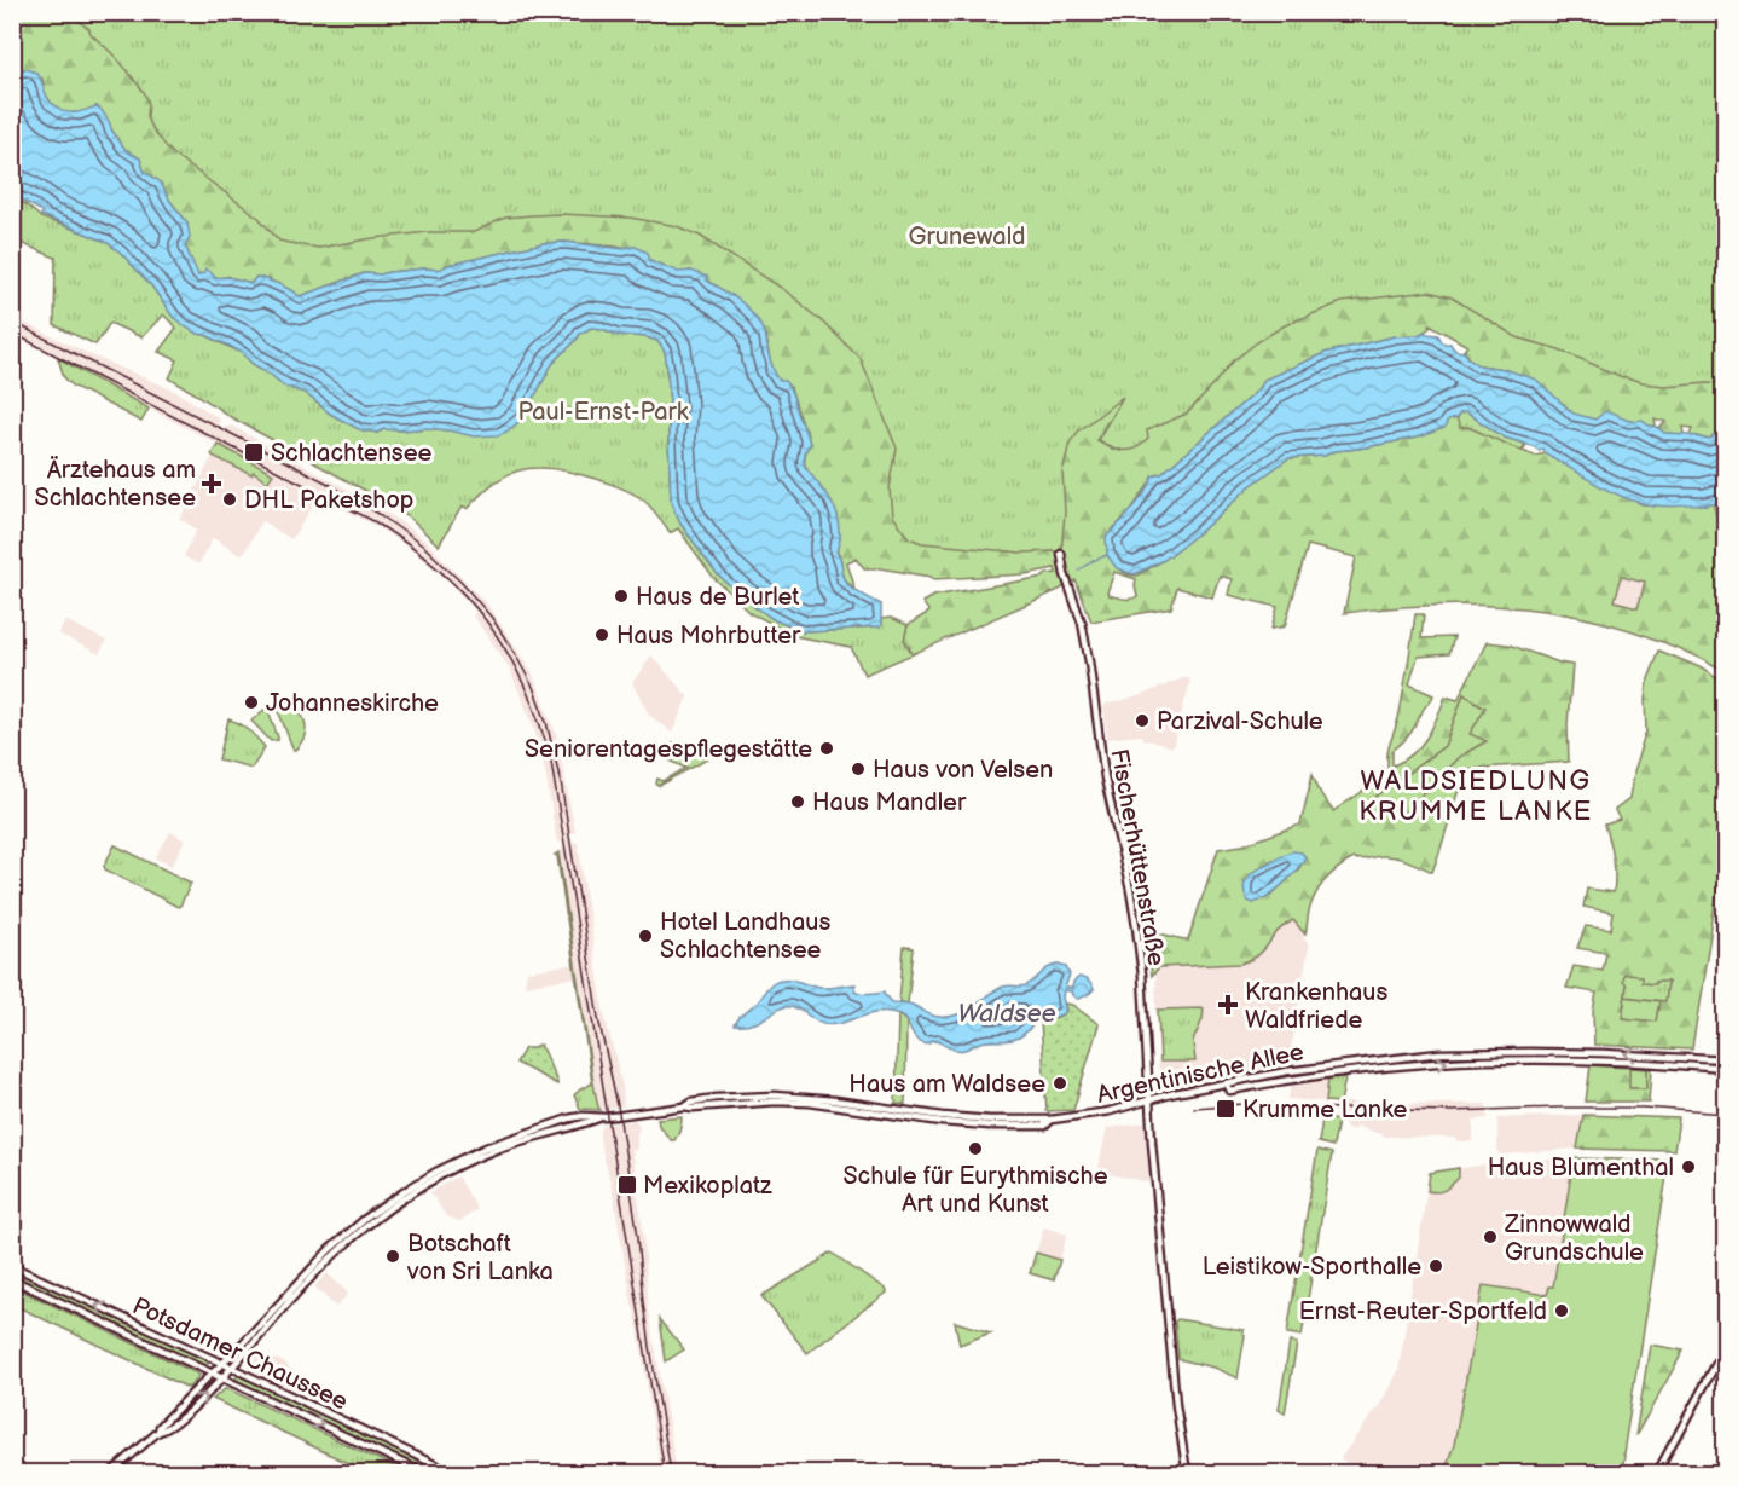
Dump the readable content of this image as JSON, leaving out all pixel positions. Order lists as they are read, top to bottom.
{
  "streets": {
    "main road": ["Fischerhüttenstraße", "Argentinische Allee", "Potsdamer Chaussee"]
  },
  "crossings": [
    ["Fischerhüttenstraße", "Argentinische Allee"]
  ],
  "districts": ["WALDSIEDLUNG KRUMME LANKE"],
  "water": ["Waldsee"],
  "parks": ["Grunewald", "Paul-Ernst-Park"],
  "places": {
    "transit": ["Schlachtensee", "Krumme Lanke", "Mexikoplatz"],
    "health": ["Ärztehaus am Schlachtensee", "Krankenhaus Waldfriede"],
    "other": [
      "DHL Paketshop",
      "Haus de Burlet",
      "Haus Mohrbutter",
      "Johanneskirche",
      "Parzival-Schule",
      "Seniorentagespflegestätte",
      "Haus von Velsen",
      "Haus Mandler",
      "Hotel Landhaus Schlachtensee",
      "Haus am Waldsee",
      "Schule für Eurythmische Art und Kunst",
      "Haus Blumenthal",
      "Zinnowwald Grundschule",
      "Botschaft von Sri Lanka",
      "Leistikow-Sporthalle",
      "Ernst-Reuter-Sportfeld"
    ]
  }
}
